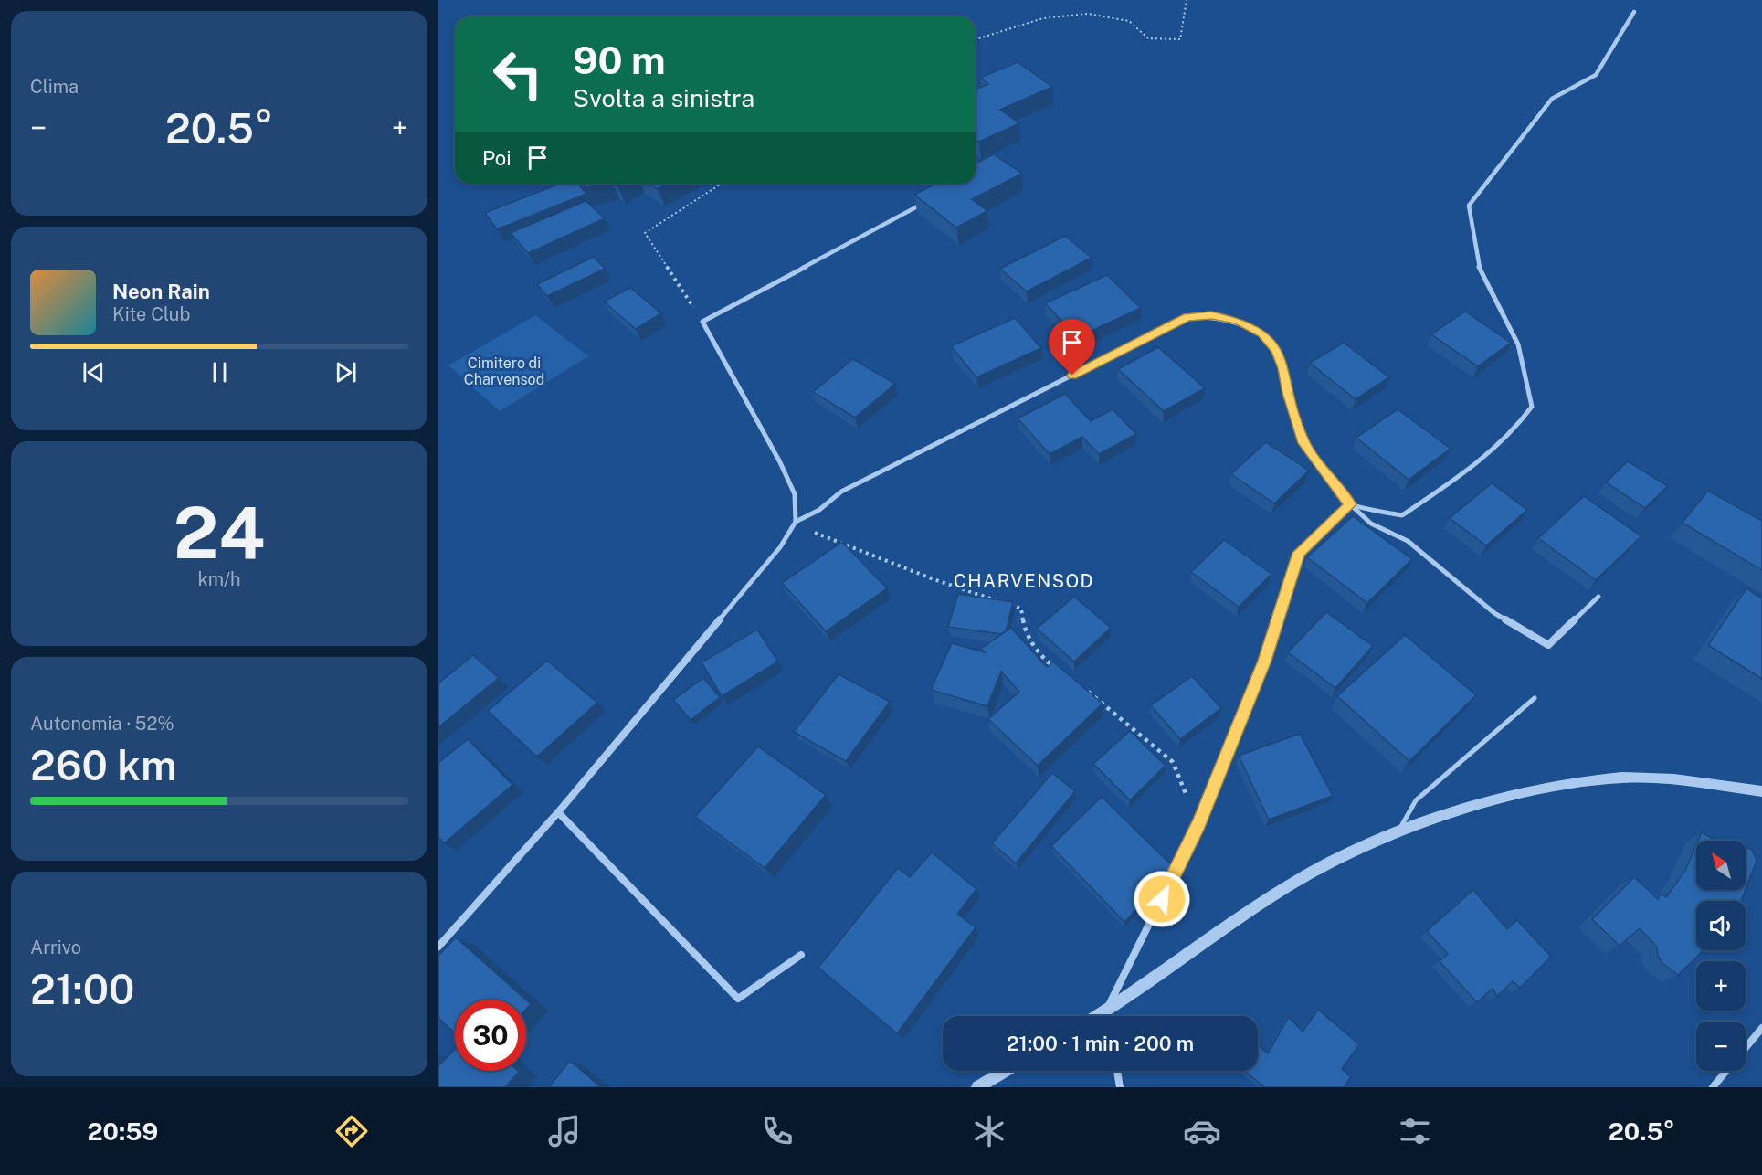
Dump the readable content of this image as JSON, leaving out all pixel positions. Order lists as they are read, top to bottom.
{
  "districts": ["CHARVENSOD"],
  "parks": ["Cimitero di Charvensod"],
  "north": "top left",
  "page": {
    "tile": [
      "Clima",
      ["24", "km/h"],
      ["Autonomia · 52%", "260 km"],
      ["Arrivo", "21:00"]
    ],
    "turn": ["90 m", "Svolta a sinistra"],
    "heat": ["−", "20.5°", "+"],
    "then": "Poi",
    "song": ["Neon Rain", "Kite Club"],
    "map_buttons": ["+", "−"],
    "limit": "30",
    "trip": "21:00 · 1 min · 200 m",
    "tabs": ["20:59", "20.5°"]
  }
}
